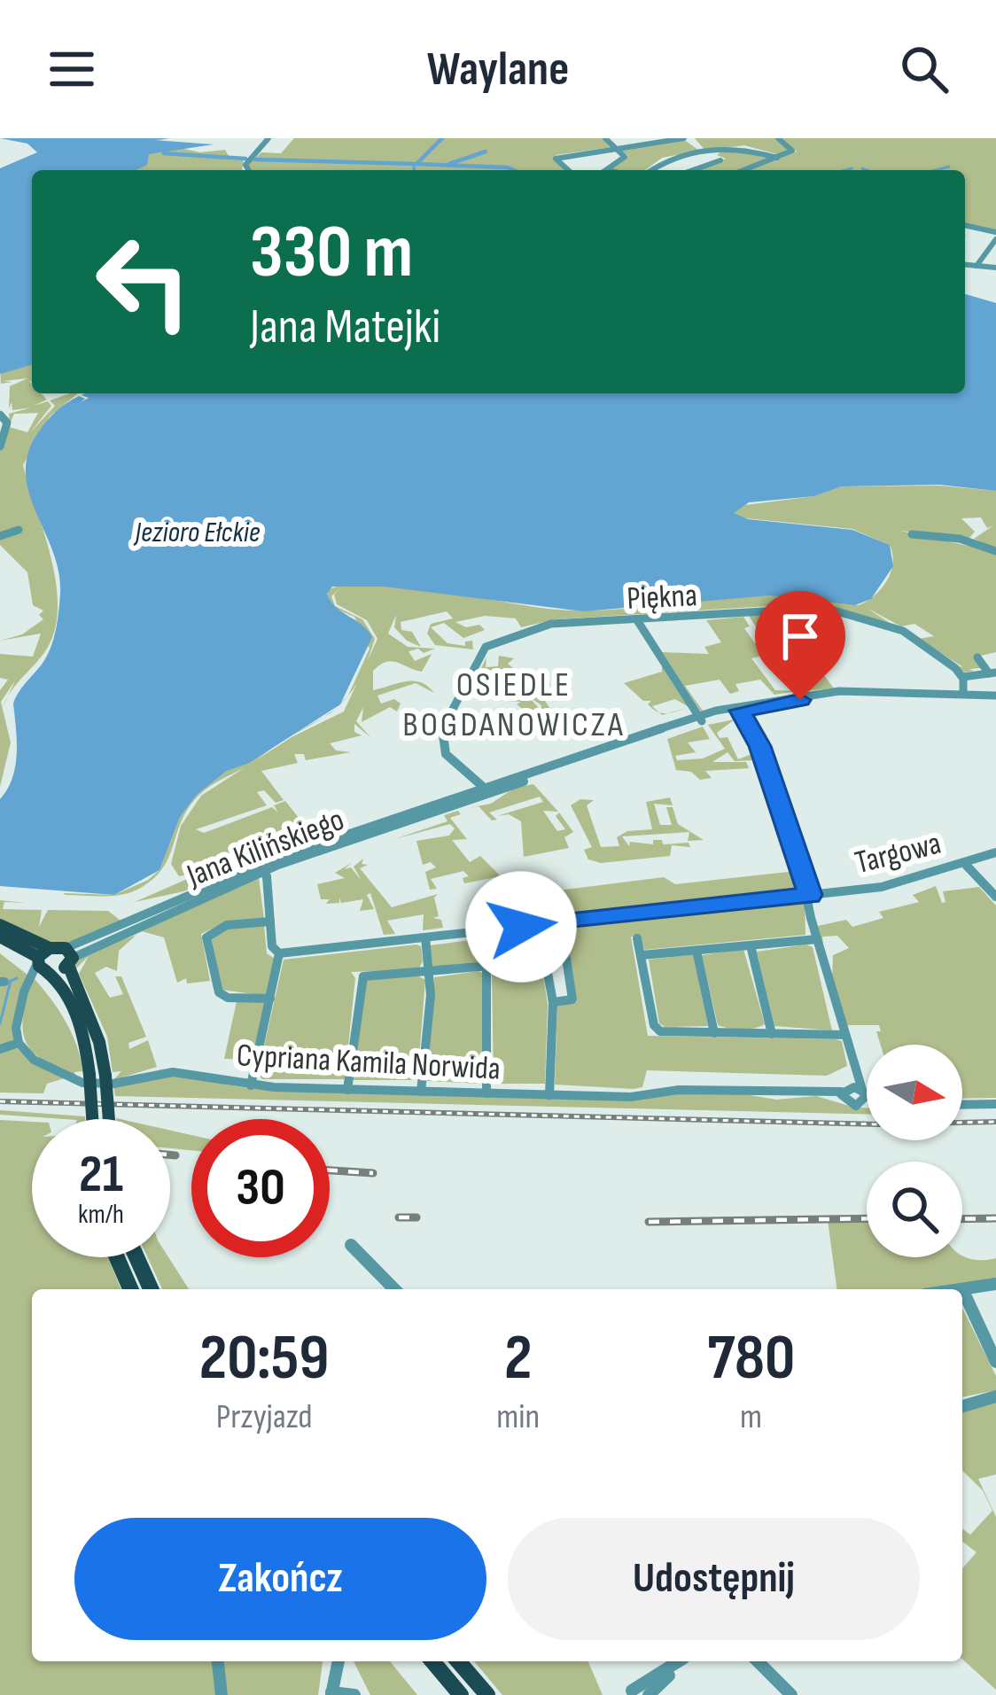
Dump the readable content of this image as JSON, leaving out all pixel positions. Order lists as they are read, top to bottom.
{
  "streets": {
    "street": [
      "Piękna",
      "Jana Kilińskiego",
      "Targowa",
      "Cypriana Kamila Norwida"
    ]
  },
  "crossings": [
    ["Piękna", "Jana Kilińskiego"]
  ],
  "districts": ["OSIEDLE BOGDANOWICZA"],
  "water": ["Jezioro Ełckie"],
  "north": "right",
  "page": {
    "header": "Waylane",
    "turn": ["330 m", "Jana Matejki"],
    "speed": "21 km/h",
    "limit": "30",
    "eta": [
      "20:59",
      "Przyjazd",
      "2",
      "min",
      "780",
      "m"
    ],
    "buttons": ["Zakończ", "Udostępnij"]
  }
}
